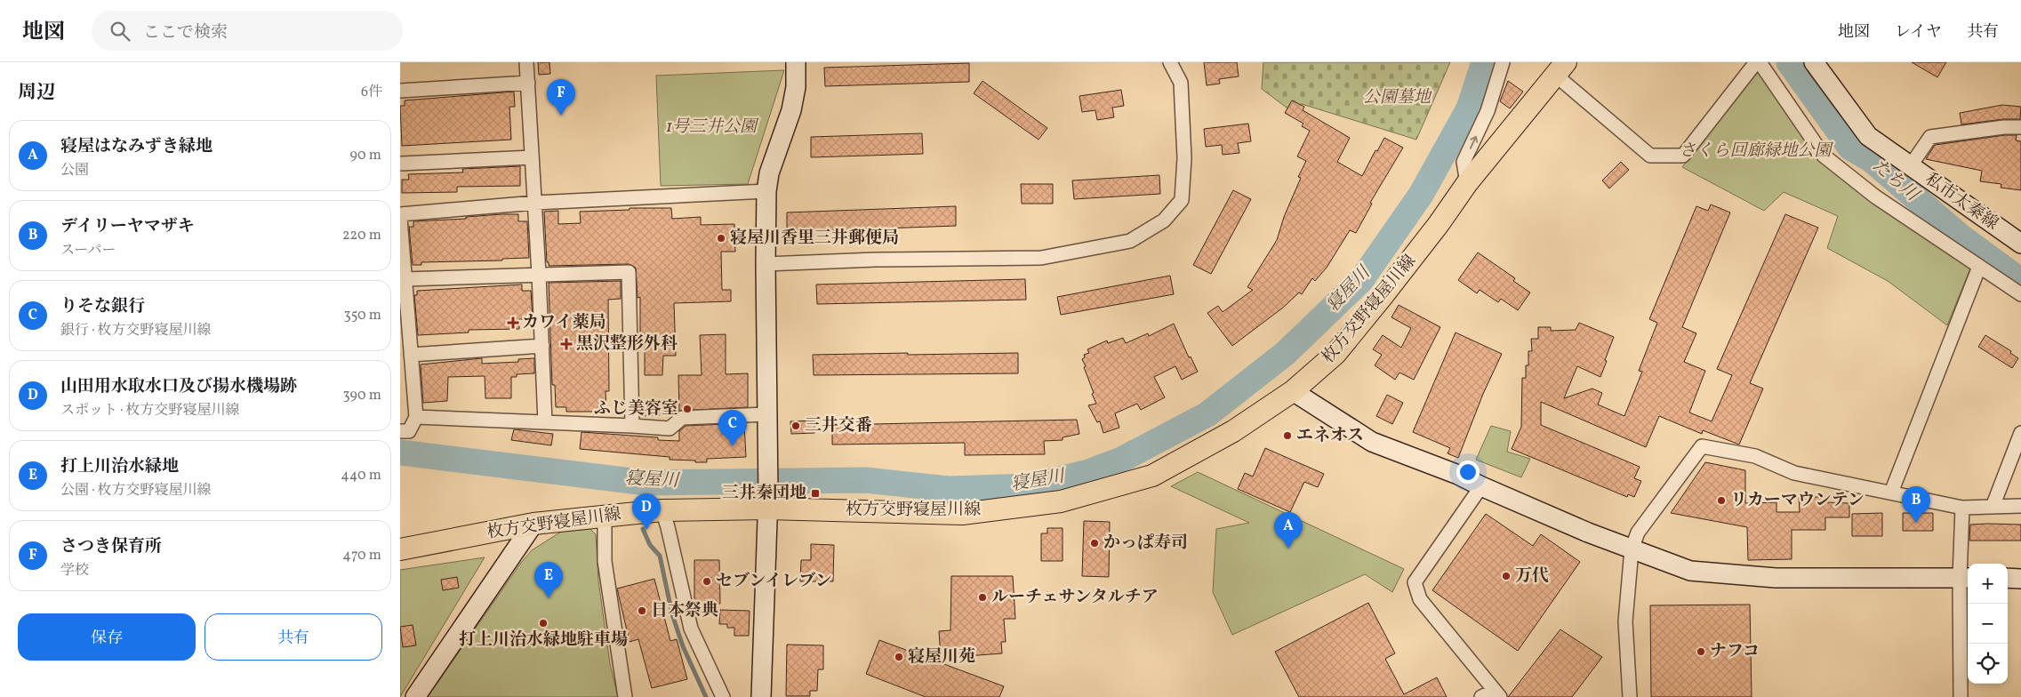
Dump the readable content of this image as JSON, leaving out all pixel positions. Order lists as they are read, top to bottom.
{
  "streets": {
    "main road": ["枚方交野寝屋川線"],
    "street": ["私市太秦線"]
  },
  "water": ["たち川", "寝屋川"],
  "parks": ["公園墓地", "1号三井公園", "さくら回廊緑地公園"],
  "places": {
    "other": [
      "寝屋川香里三井郵便局",
      "ふじ美容室",
      "三井交番",
      "エネオス",
      "リカーマウンテン",
      "かっぱ寿司",
      "万代",
      "セブンイレブン",
      "ルーチェサンタルチア",
      "日本祭典",
      "打上川治水緑地駐車場",
      "ナフコ",
      "寝屋川苑"
    ],
    "health": ["カワイ薬局", "黒沢整形外科"],
    "transit": ["三井秦団地"]
  },
  "page": {
    "header": "地図",
    "search": "ここで検索",
    "nav": ["地図", "レイヤ", "共有"],
    "heading": ["周辺", "6件"],
    "pins": [
      "F",
      "C",
      "B",
      "D",
      "A",
      "E"
    ],
    "list": [
      {
        "mark": "A",
        "name": "寝屋はなみずき緑地",
        "note": "公園",
        "value": "90 m"
      },
      {
        "mark": "B",
        "name": "デイリーヤマザキ",
        "note": "スーパー",
        "value": "220 m"
      },
      {
        "mark": "C",
        "name": "りそな銀行",
        "note": "銀行 · 枚方交野寝屋川線",
        "value": "350 m"
      },
      {
        "mark": "D",
        "name": "山田用水取水口及び揚水機場跡",
        "note": "スポット · 枚方交野寝屋川線",
        "value": "390 m"
      },
      {
        "mark": "E",
        "name": "打上川治水緑地",
        "note": "公園 · 枚方交野寝屋川線",
        "value": "440 m"
      },
      {
        "mark": "F",
        "name": "さつき保育所",
        "note": "学校",
        "value": "470 m"
      }
    ],
    "map_buttons": ["+", "−"],
    "buttons": ["保存", "共有"]
  }
}
